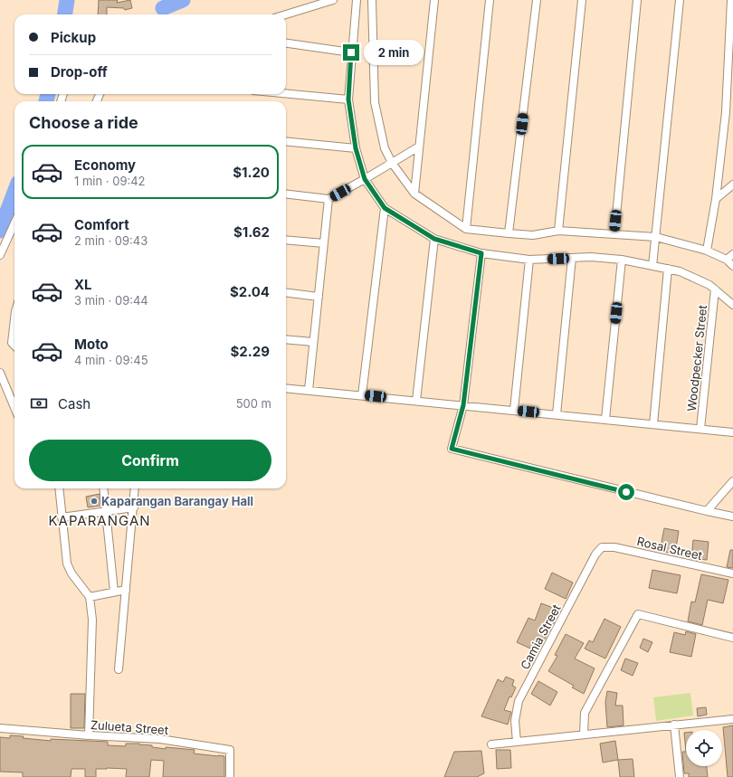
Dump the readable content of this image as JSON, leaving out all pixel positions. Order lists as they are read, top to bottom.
{
  "streets": {
    "street": [
      "Woodpecker Street",
      "Rosal Street",
      "Camia Street",
      "Zulueta Street"
    ]
  },
  "crossings": [
    ["Rosal Street", "Camia Street"]
  ],
  "districts": ["KAPARANGAN"],
  "places": ["Kaparangan Barangay Hall"],
  "page": {
    "banner": ["Pickup", "Drop-off"],
    "bubble": "2 min",
    "heading": "Choose a ride",
    "list": [
      {
        "name": "Economy",
        "note": "1 min · 09:42",
        "value": "$1.20"
      },
      {
        "name": "Comfort",
        "note": "2 min · 09:43",
        "value": "$1.62"
      },
      {
        "name": "XL",
        "note": "3 min · 09:44",
        "value": "$2.04"
      },
      {
        "name": "Moto",
        "note": "4 min · 09:45",
        "value": "$2.29"
      }
    ],
    "pay": ["Cash", "500 m"],
    "buttons": "Confirm"
  }
}
